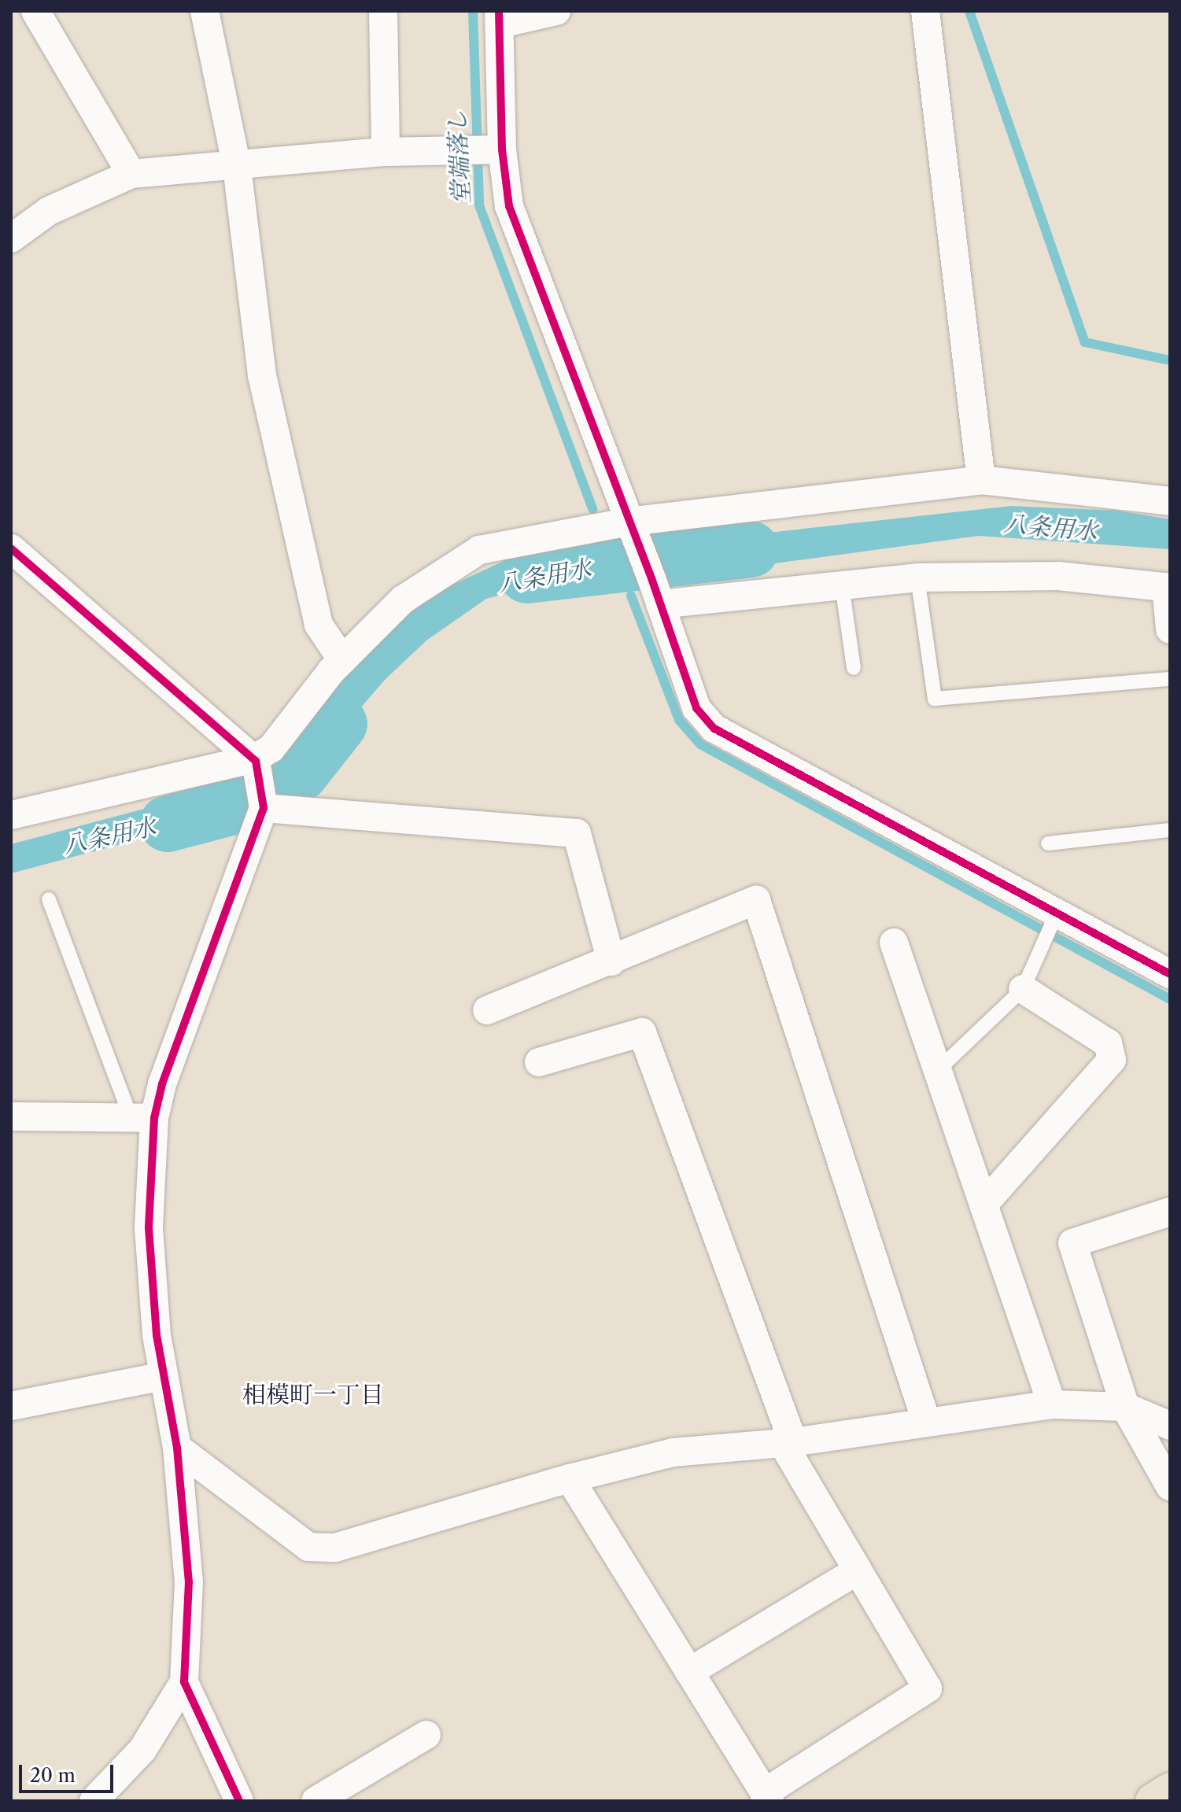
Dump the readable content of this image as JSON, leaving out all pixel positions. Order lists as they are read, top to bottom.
{
  "districts": ["相模町一丁目"],
  "water": ["堂端落し", "八条用水"],
  "scale_bar": "20 m"
}
